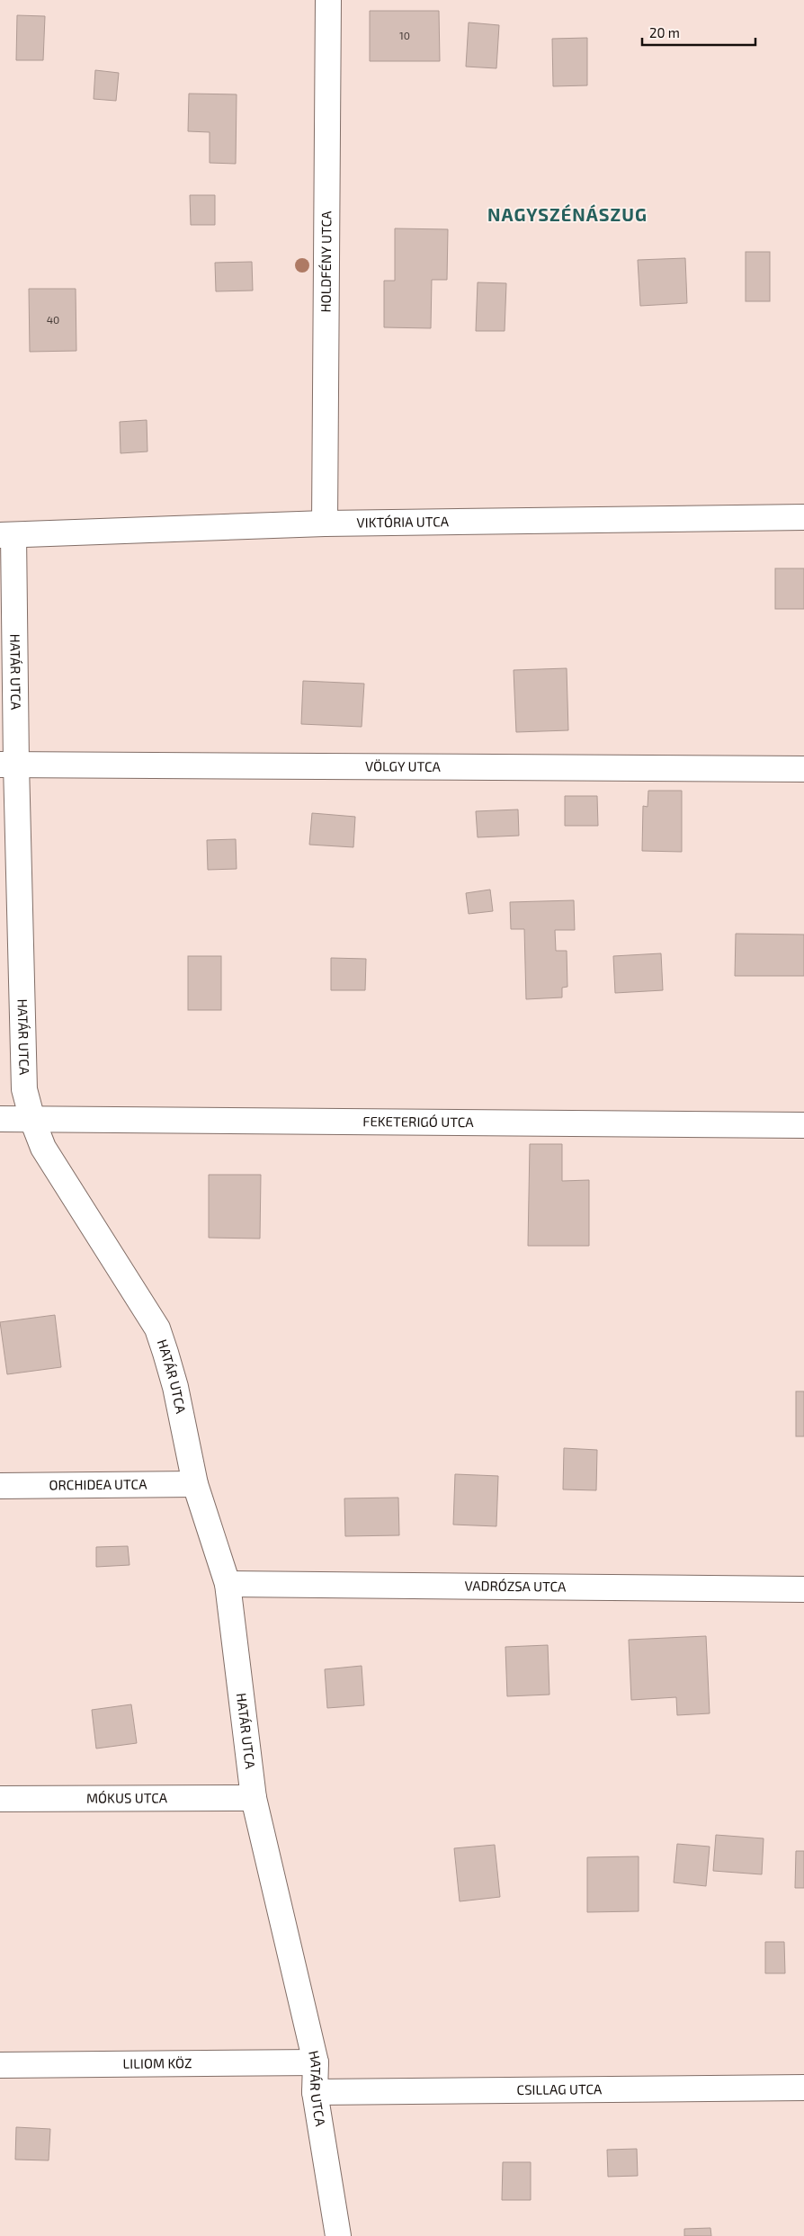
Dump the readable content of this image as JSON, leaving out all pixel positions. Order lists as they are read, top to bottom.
{
  "streets": {
    "street": [
      "HOLDFÉNY UTCA",
      "VIKTÓRIA UTCA",
      "HATÁR UTCA",
      "VÖLGY UTCA",
      "FEKETERIGÓ UTCA",
      "ORCHIDEA UTCA",
      "VADRÓZSA UTCA",
      "MÓKUS UTCA",
      "LILIOM KÖZ",
      "CSILLAG UTCA"
    ]
  },
  "crossings": [
    ["HOLDFÉNY UTCA", "VIKTÓRIA UTCA"],
    ["VIKTÓRIA UTCA", "HATÁR UTCA"],
    ["HATÁR UTCA", "VÖLGY UTCA"],
    ["HATÁR UTCA", "FEKETERIGÓ UTCA"],
    ["HATÁR UTCA", "ORCHIDEA UTCA"],
    ["HATÁR UTCA", "VADRÓZSA UTCA"],
    ["HATÁR UTCA", "MÓKUS UTCA"],
    ["HATÁR UTCA", "LILIOM KÖZ"],
    ["HATÁR UTCA", "CSILLAG UTCA"]
  ],
  "districts": ["NAGYSZÉNÁSZUG"],
  "house_numbers": ["10", "40"],
  "scale_bar": "20 m"
}
